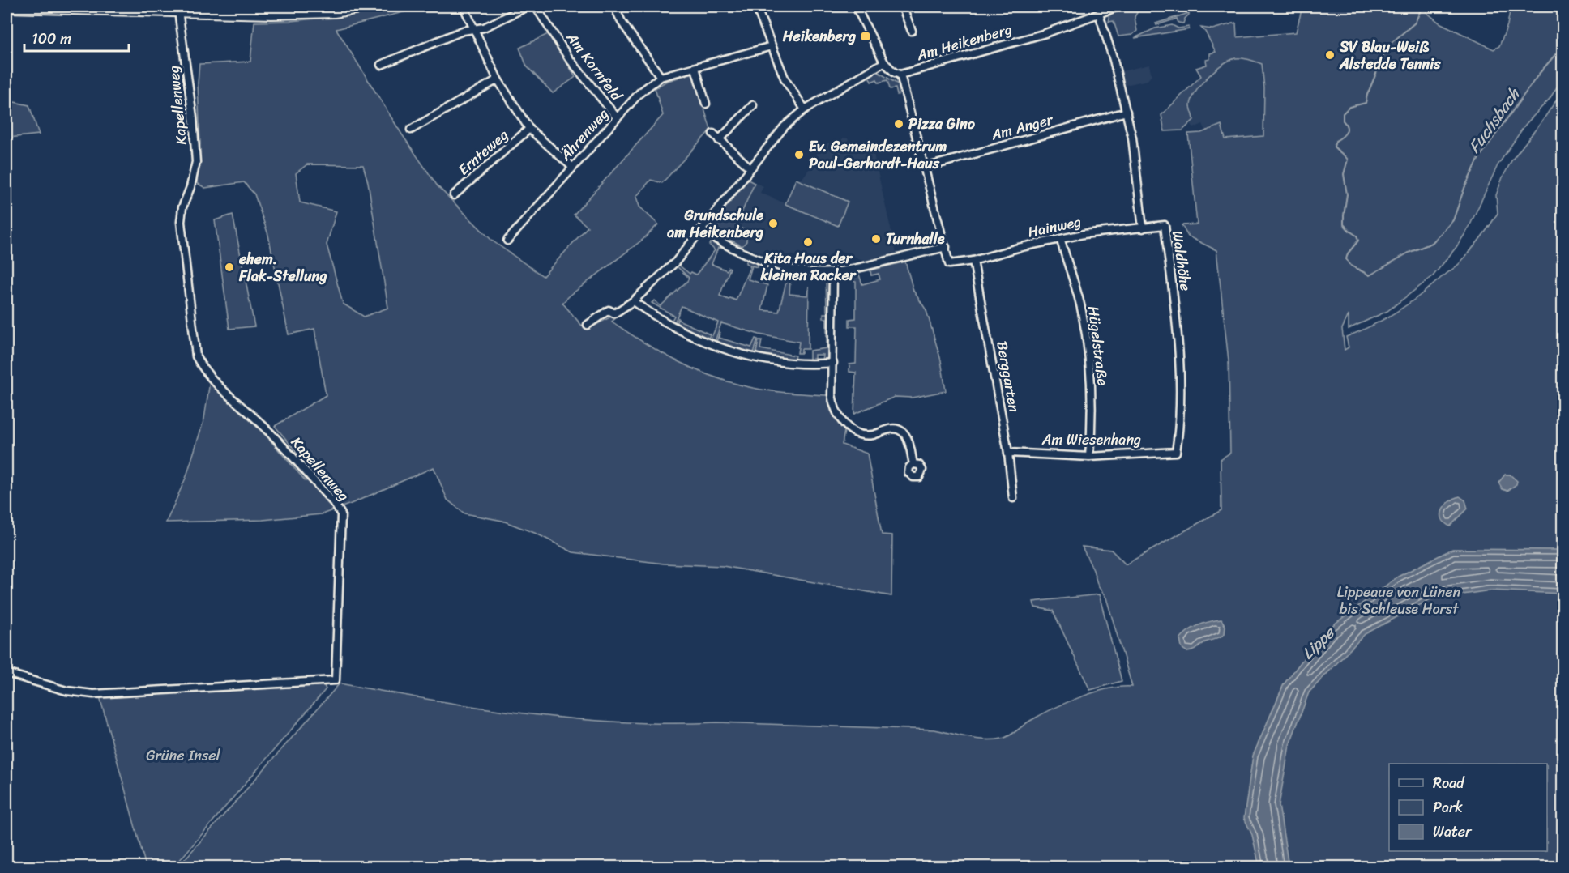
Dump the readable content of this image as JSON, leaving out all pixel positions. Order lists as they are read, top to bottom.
{
  "streets": {
    "street": [
      "Am Heikenberg",
      "Am Kornfeld",
      "Kapellenweg",
      "Am Anger",
      "Ährenweg",
      "Ernteweg",
      "Hainweg",
      "Waldhöhe",
      "Hügelstraße",
      "Berggarten",
      "Am Wiesenhang"
    ]
  },
  "crossings": [
    ["Am Kornfeld", "Ährenweg"],
    ["Ährenweg", "Ernteweg"],
    ["Hainweg", "Waldhöhe"],
    ["Hainweg", "Hügelstraße"],
    ["Hainweg", "Berggarten"],
    ["Waldhöhe", "Am Wiesenhang"],
    ["Hügelstraße", "Am Wiesenhang"],
    ["Berggarten", "Am Wiesenhang"]
  ],
  "water": ["Fuchsbach", "Lippe"],
  "parks": ["Lippeaue von Lünen bis Schleuse Horst", "Grüne Insel"],
  "places": {
    "transit": ["Heikenberg"],
    "other": [
      "SV Blau-Weiß Alstedde Tennis",
      "Pizza Gino",
      "Ev. Gemeindezentrum Paul-Gerhardt-Haus",
      "Grundschule am Heikenberg",
      "Turnhalle",
      "Kita Haus der kleinen Racker",
      "ehem. Flak-Stellung"
    ]
  },
  "legend": ["Road", "Park", "Water"],
  "scale_bar": "100 m"
}
